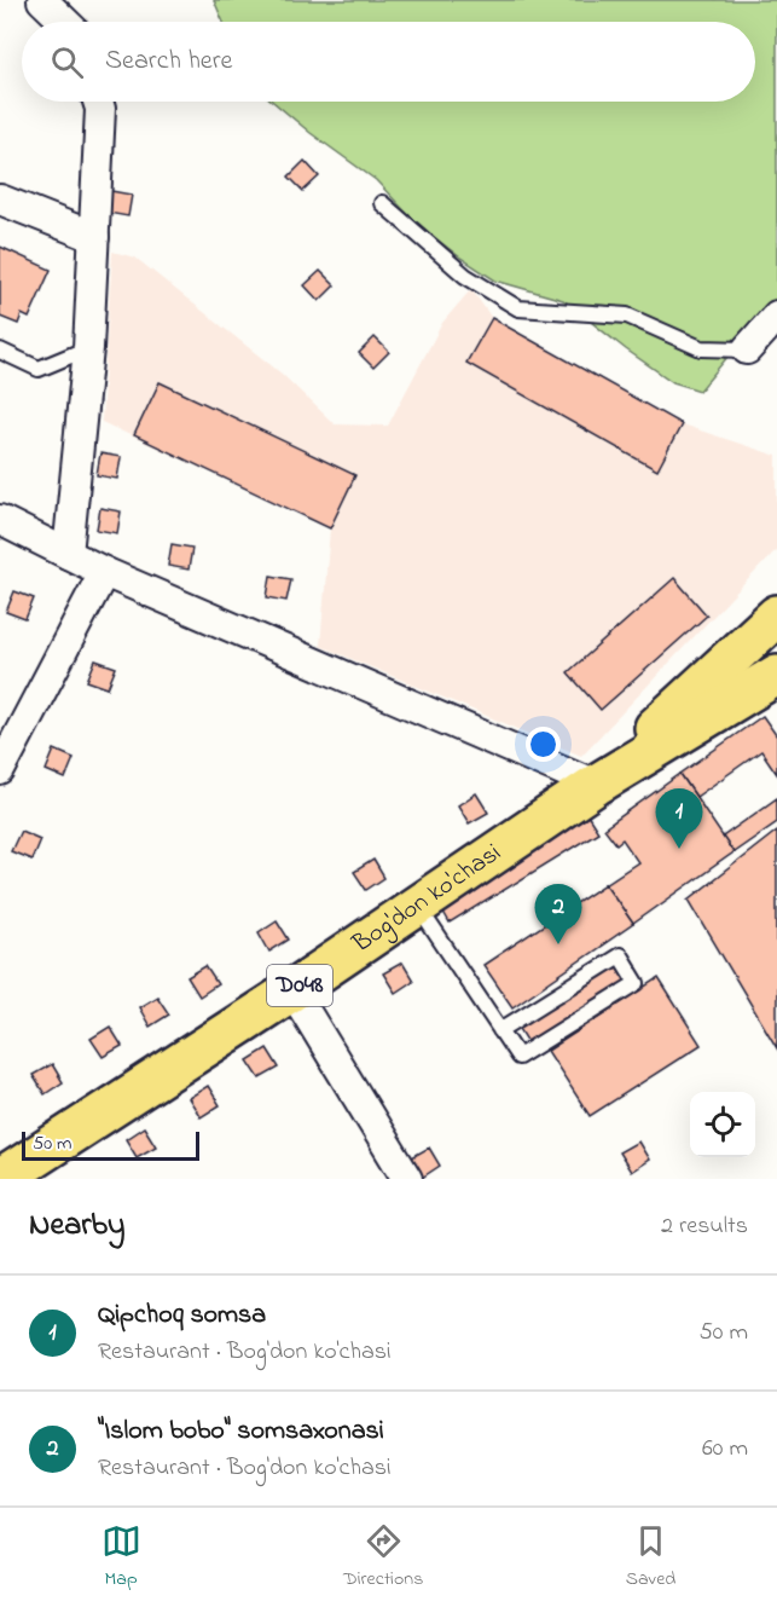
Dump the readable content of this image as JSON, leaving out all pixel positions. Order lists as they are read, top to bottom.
{
  "streets": {
    "main road": ["Bog'don ko'chasi", "D048"]
  },
  "scale_bar": "50 m",
  "page": {
    "search": "Search here",
    "pins": ["1", "2"],
    "scale": "50 m",
    "heading": ["Nearby", "2 results"],
    "list": [
      {
        "mark": "1",
        "name": "Qipchoq somsa",
        "note": "Restaurant · Bog'don ko'chasi",
        "value": "50 m"
      },
      {
        "mark": "2",
        "name": "\"Islom bobo\" somsaxonasi",
        "note": "Restaurant · Bog'don ko'chasi",
        "value": "60 m"
      }
    ],
    "nav": ["Map", "Directions", "Saved"]
  }
}
